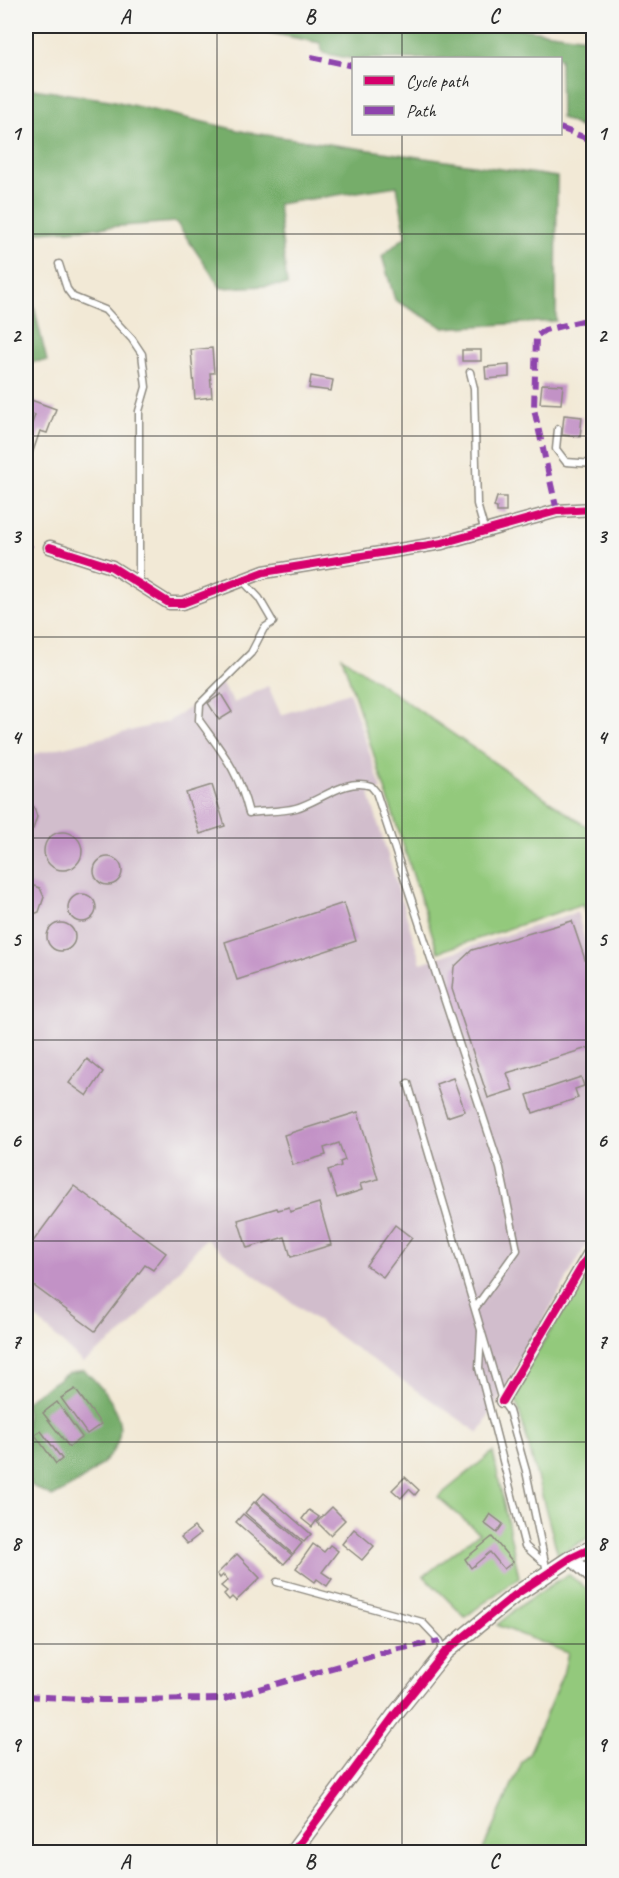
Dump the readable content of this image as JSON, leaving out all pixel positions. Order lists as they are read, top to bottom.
{
  "legend": ["Cycle path", "Path"],
  "grid": {
    "columns": ["A", "B", "C"],
    "rows": [
      "1",
      "2",
      "3",
      "4",
      "5",
      "6",
      "7",
      "8",
      "9"
    ]
  }
}
